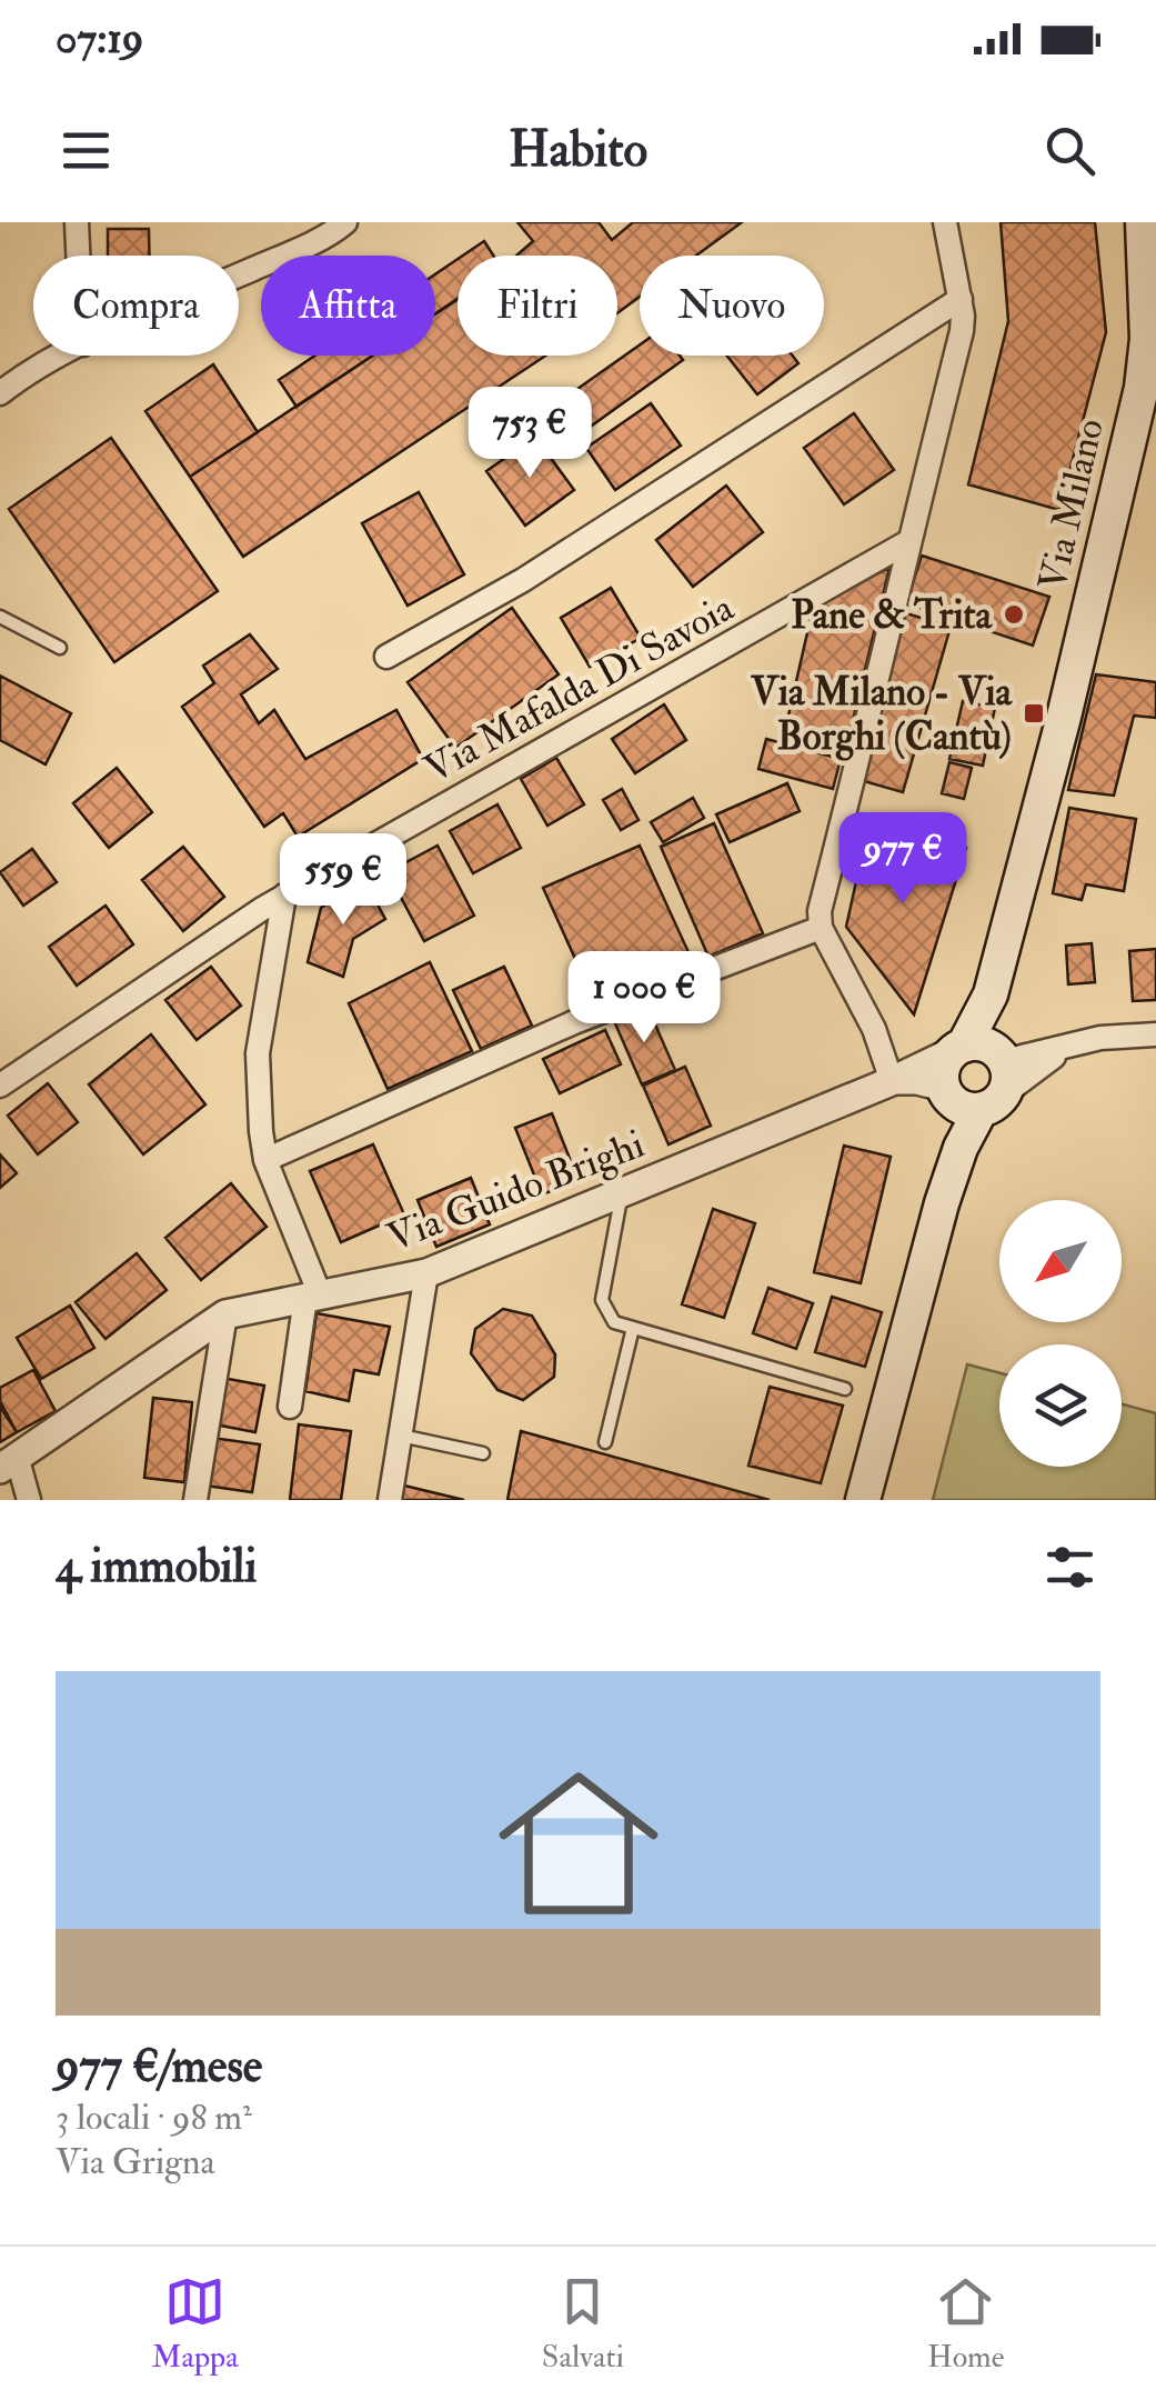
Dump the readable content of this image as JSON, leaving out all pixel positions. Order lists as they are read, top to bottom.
{
  "streets": {
    "main road": ["Via Milano"],
    "street": ["Via Mafalda Di Savoia", "Via Guido Brighi"]
  },
  "crossings": [
    ["Via Milano", "Via Guido Brighi"]
  ],
  "places": {
    "other": ["Pane & Trita"],
    "transit": ["Via Milano - Via Borghi (Cantù)"]
  },
  "north": "bottom left",
  "page": {
    "status": "07:19",
    "header": "Habito",
    "chip": [
      "Compra",
      "Affitta",
      "Filtri",
      "Nuovo"
    ],
    "price": [
      "753 €",
      "977 €",
      "559 €",
      "1 000 €"
    ],
    "heading": "4 immobili",
    "list": [
      {
        "name": "977 €/mese",
        "note": "3 locali · 98 m² · Via Grigna"
      }
    ],
    "tabs": ["Mappa", "Salvati", "Home"]
  }
}
